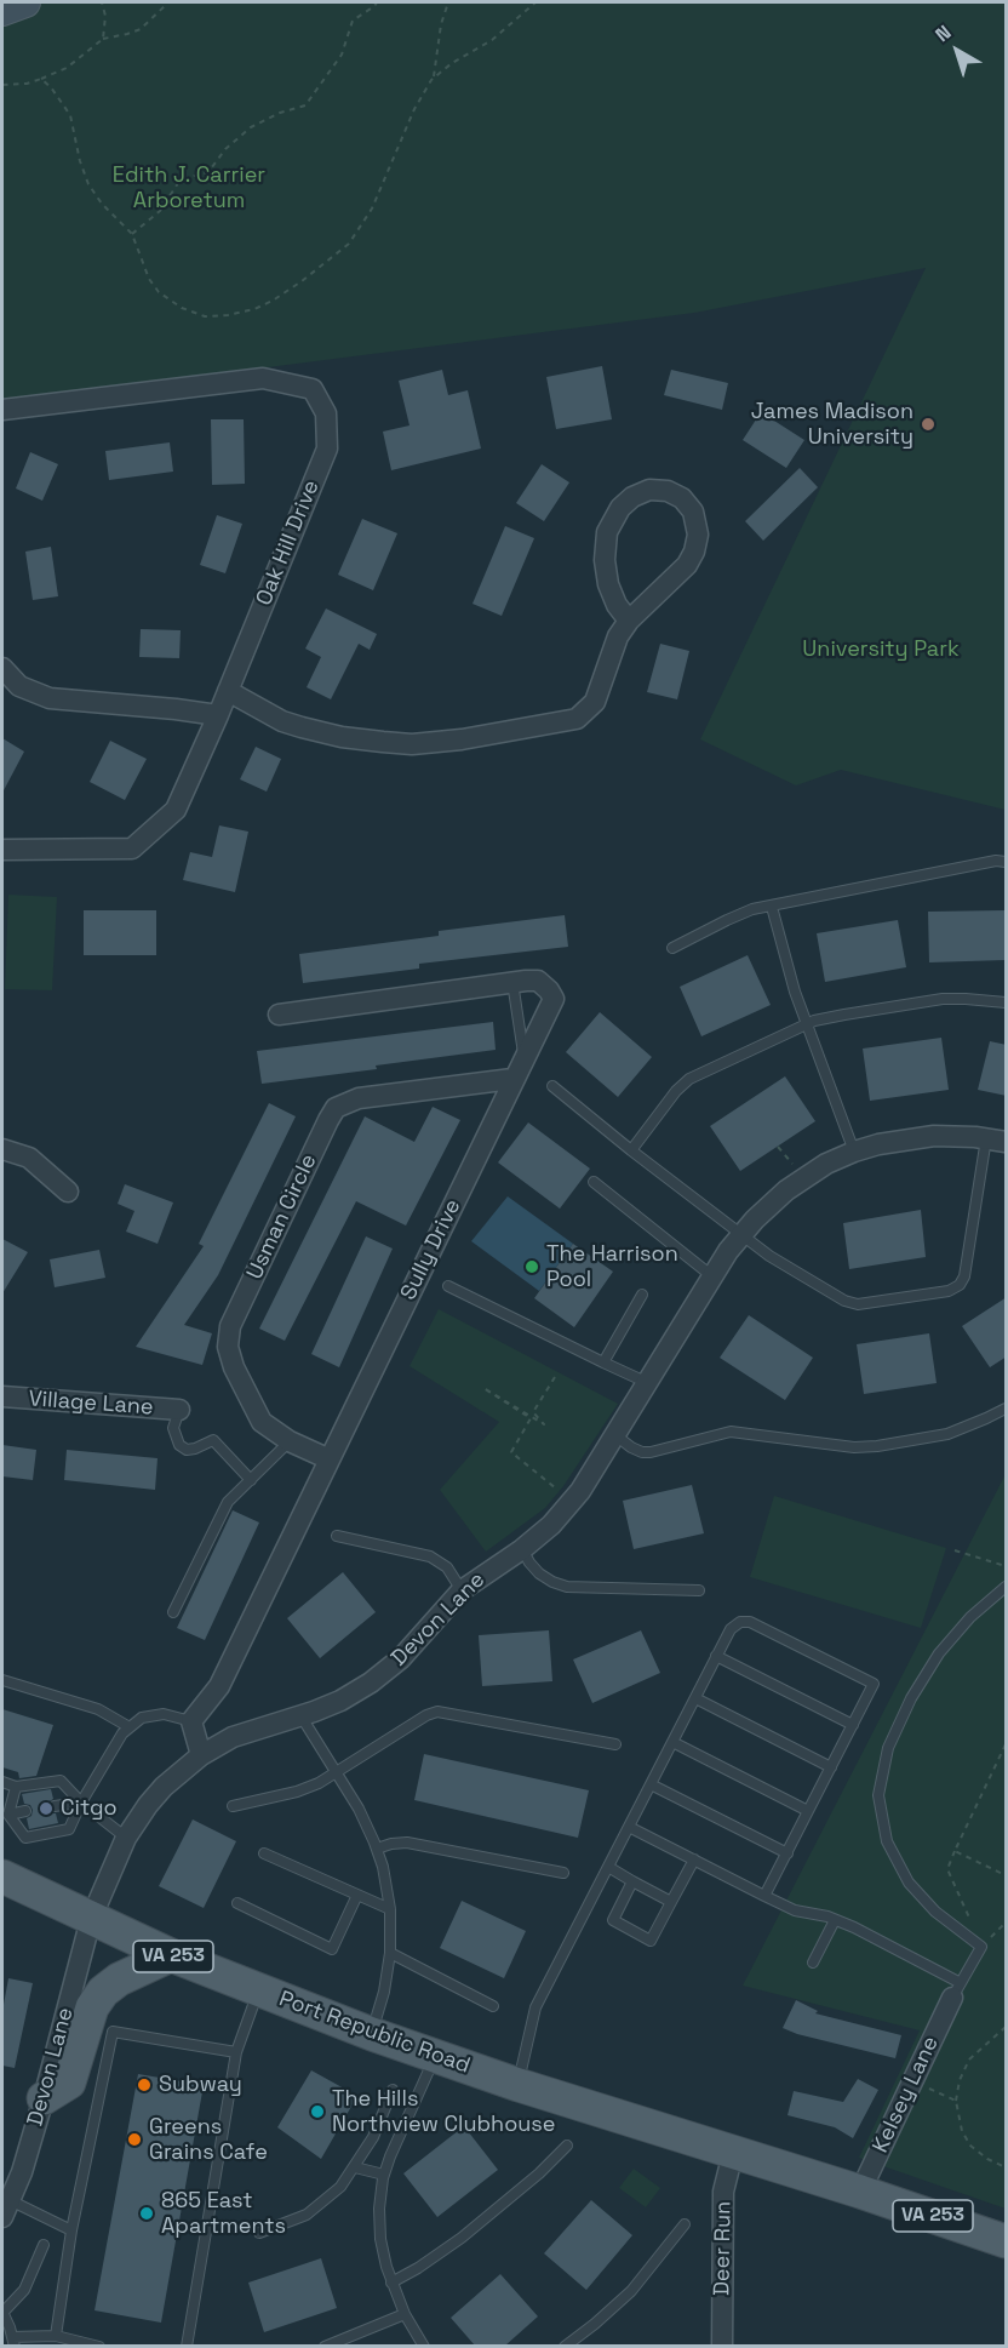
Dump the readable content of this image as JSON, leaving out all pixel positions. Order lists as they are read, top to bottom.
{
  "streets": {
    "main road": ["VA 253", "Port Republic Road"],
    "street": [
      "Oak Hill Drive",
      "Usman Circle",
      "Sully Drive",
      "Village Lane",
      "Devon Lane",
      "Kelsey Lane",
      "Deer Run"
    ]
  },
  "crossings": [
    ["Usman Circle", "Sully Drive"],
    ["Devon Lane", "Port Republic Road"],
    ["Port Republic Road", "Kelsey Lane"],
    ["Port Republic Road", "Deer Run"]
  ],
  "parks": ["Edith J. Carrier Arboretum", "University Park"],
  "places": [
    "James Madison University",
    "The Harrison Pool",
    "Citgo",
    "Subway",
    "The Hills Northview Clubhouse",
    "Greens Grains Cafe",
    "865 East Apartments"
  ],
  "north": "top left"
}
